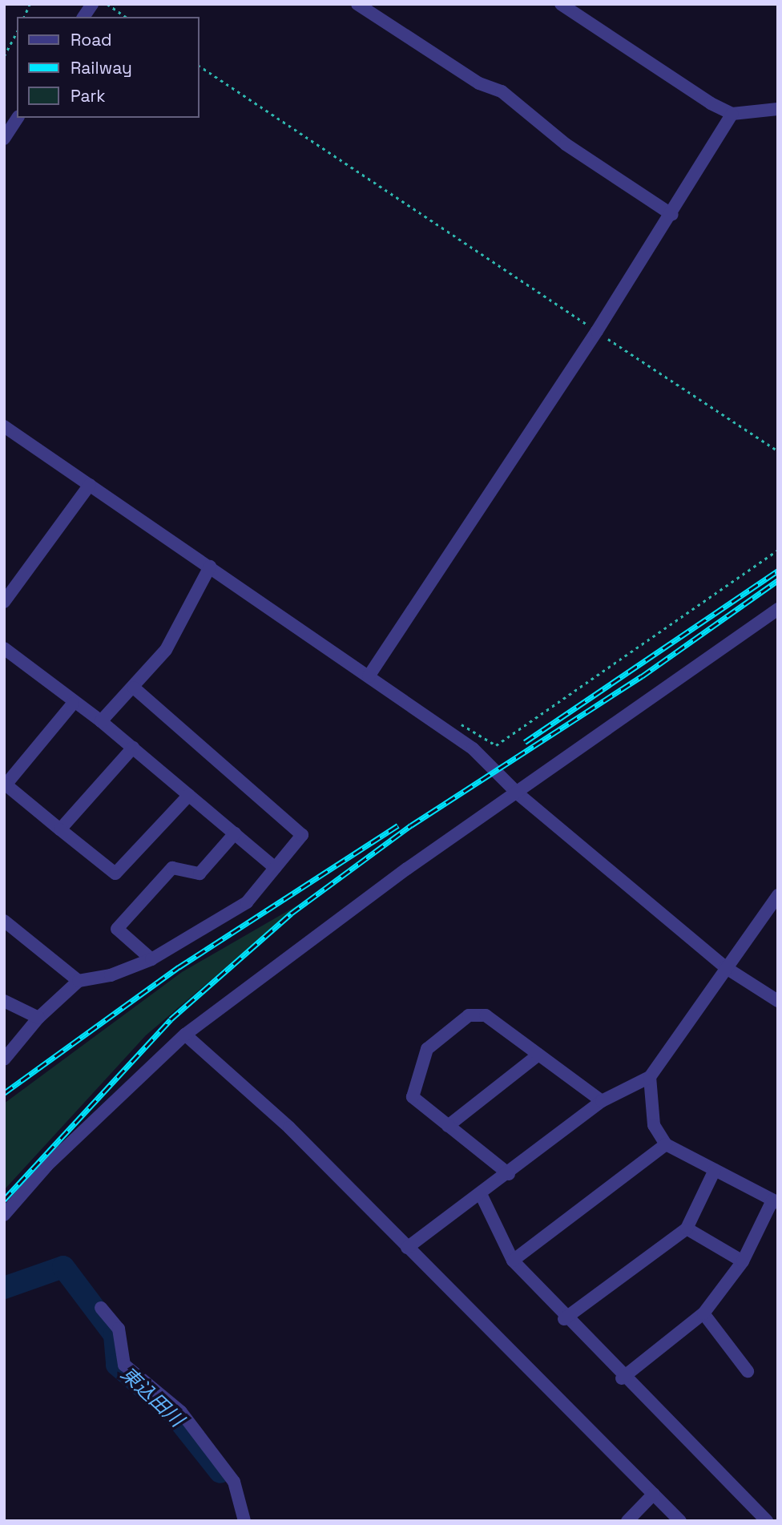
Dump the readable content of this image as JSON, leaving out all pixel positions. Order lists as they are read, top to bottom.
{
  "water": ["東込田川"],
  "legend": ["Road", "Railway", "Park"]
}
